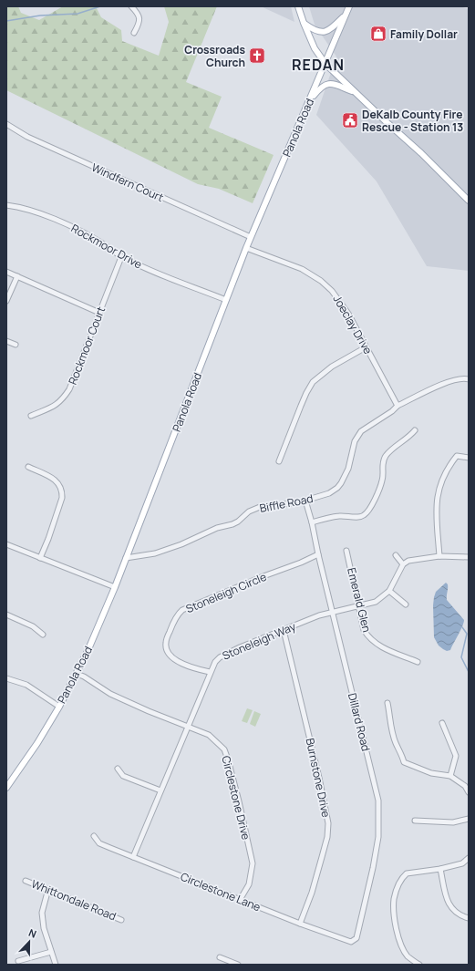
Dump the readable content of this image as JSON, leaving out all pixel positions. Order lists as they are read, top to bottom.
{
  "streets": {
    "main road": ["Panola Road"],
    "street": [
      "Windfern Court",
      "Rockmoor Drive",
      "Joeclay Drive",
      "Rockmoor Court",
      "Biffle Road",
      "Stoneleigh Circle",
      "Emerald Glen",
      "Stoneleigh Way",
      "Dillard Road",
      "Burnstone Drive",
      "Circlestone Drive",
      "Circlestone Lane",
      "Whittondale Road"
    ]
  },
  "crossings": [
    ["Panola Road", "Windfern Court"],
    ["Panola Road", "Rockmoor Drive"],
    ["Panola Road", "Joeclay Drive"],
    ["Panola Road", "Biffle Road"],
    ["Panola Road", "Circlestone Drive"],
    ["Rockmoor Drive", "Rockmoor Court"],
    ["Joeclay Drive", "Biffle Road"],
    ["Biffle Road", "Dillard Road"],
    ["Stoneleigh Circle", "Stoneleigh Way"],
    ["Stoneleigh Circle", "Dillard Road"],
    ["Emerald Glen", "Stoneleigh Way"],
    ["Stoneleigh Way", "Dillard Road"],
    ["Stoneleigh Way", "Burnstone Drive"],
    ["Stoneleigh Way", "Circlestone Drive"],
    ["Stoneleigh Way", "Circlestone Lane"],
    ["Dillard Road", "Circlestone Lane"],
    ["Burnstone Drive", "Circlestone Lane"],
    ["Circlestone Drive", "Circlestone Lane"]
  ],
  "districts": ["REDAN"],
  "places": {
    "shop": ["Family Dollar"],
    "church": ["Crossroads Church"],
    "public building": ["DeKalb County Fire Rescue - Station 13"]
  },
  "north": "top"
}
